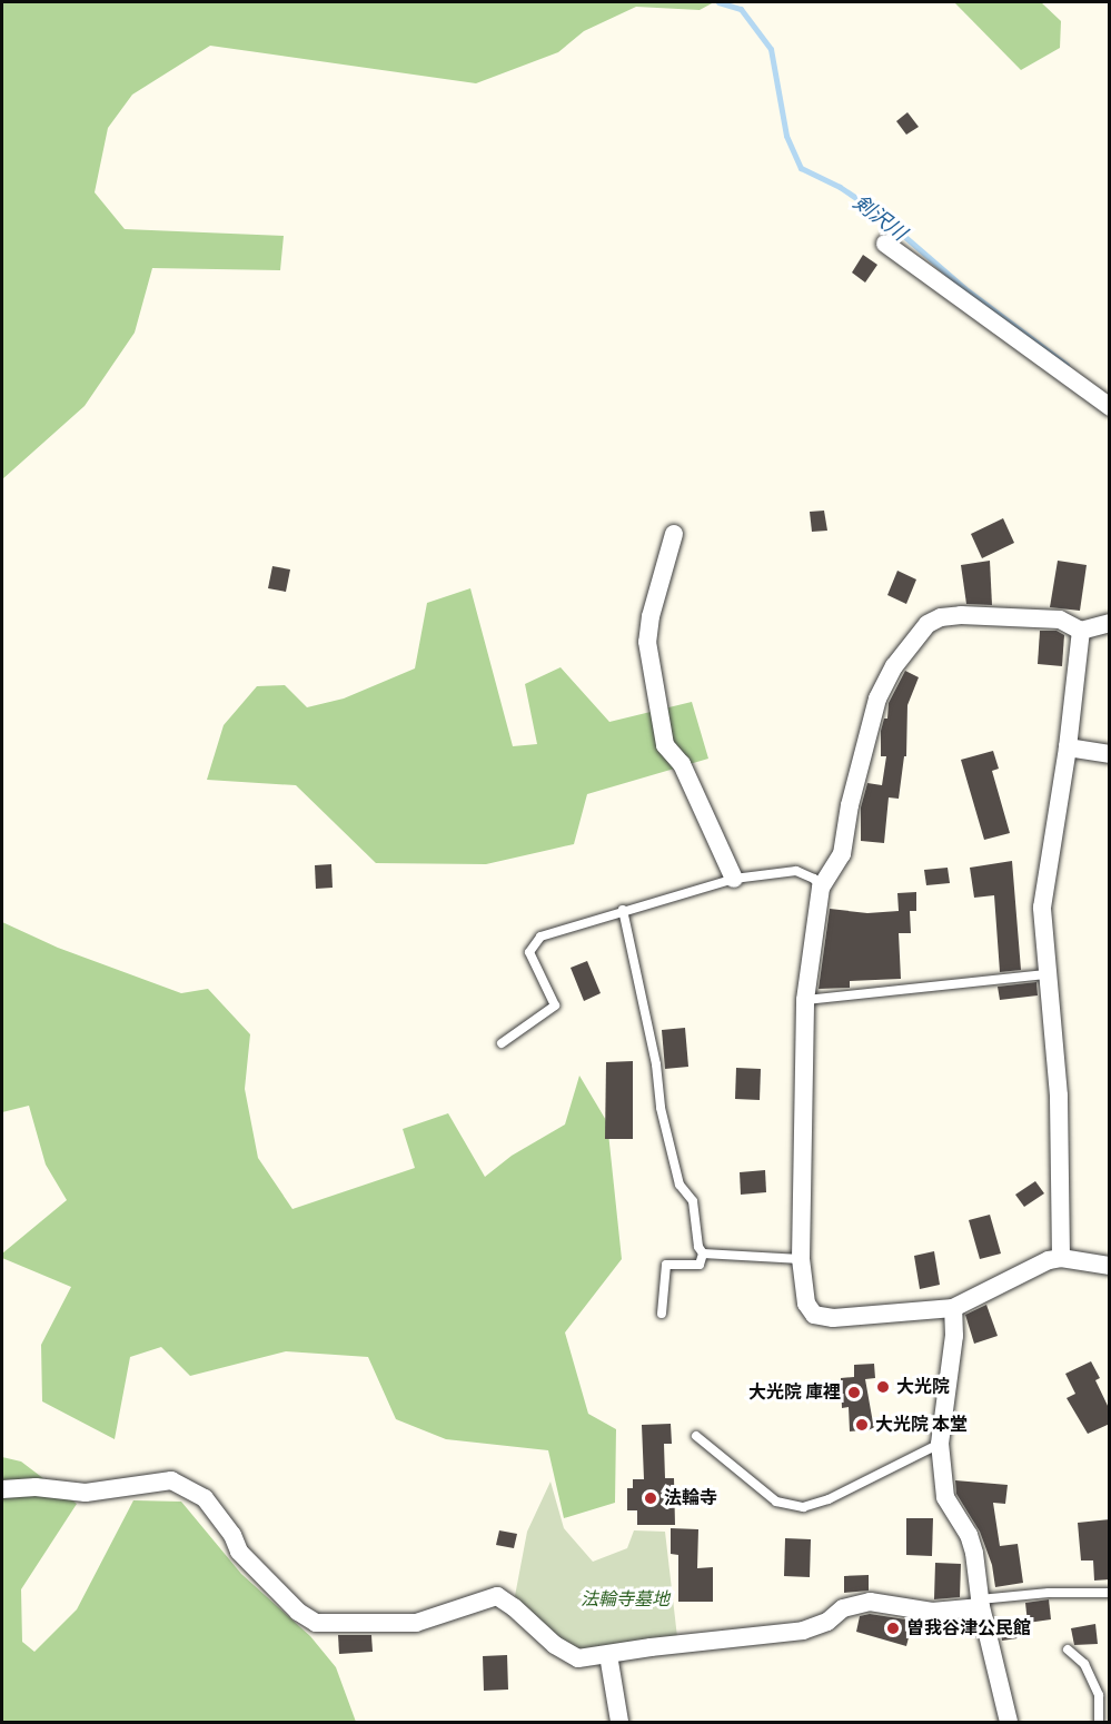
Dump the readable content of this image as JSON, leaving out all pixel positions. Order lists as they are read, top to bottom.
{
  "water": ["剣沢川"],
  "parks": ["法輪寺墓地"],
  "places": [
    "大光院",
    "大光院 庫裡",
    "大光院 本堂",
    "法輪寺",
    "曽我谷津公民館"
  ]
}
